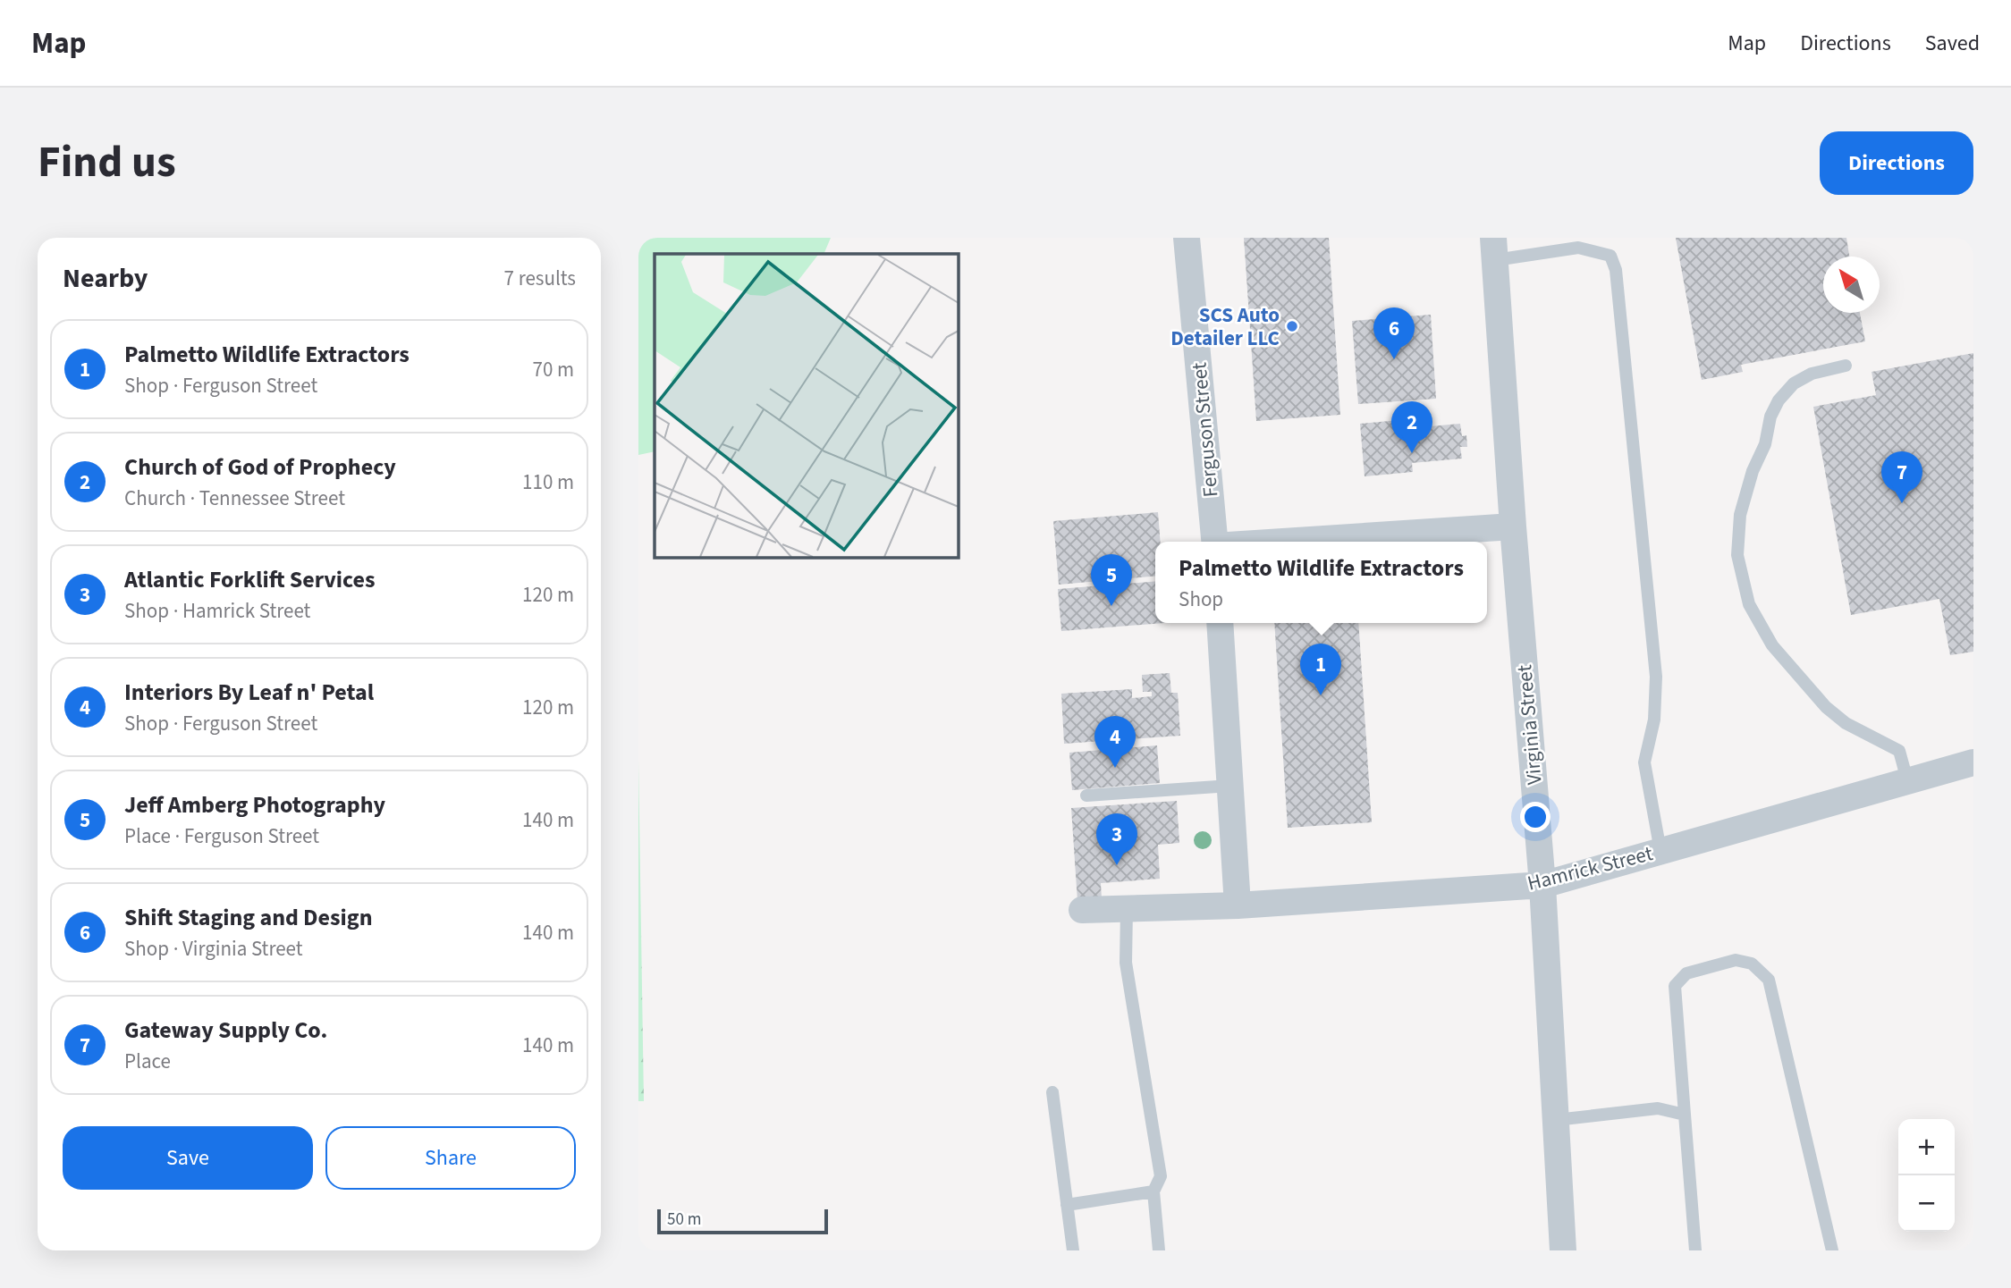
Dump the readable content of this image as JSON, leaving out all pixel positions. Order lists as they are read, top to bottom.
{
  "streets": {
    "street": ["Ferguson Street", "Virginia Street", "Hamrick Street"]
  },
  "crossings": [
    ["Virginia Street", "Hamrick Street"]
  ],
  "places": ["SCS Auto Detailer LLC"],
  "scale_bar": "50 m",
  "north": "top left",
  "page": {
    "header": "Map",
    "nav": ["Map", "Directions", "Saved"],
    "title": "Find us",
    "buttons": [
      "Directions",
      ["Save", "Share"]
    ],
    "heading": ["Nearby", "7 results"],
    "pins": [
      "6",
      "2",
      "7",
      "5",
      "1",
      "4",
      "3"
    ],
    "list": [
      {
        "mark": "1",
        "name": "Palmetto Wildlife Extractors",
        "note": "Shop · Ferguson Street",
        "value": "70 m"
      },
      {
        "mark": "2",
        "name": "Church of God of Prophecy",
        "note": "Church · Tennessee Street",
        "value": "110 m"
      },
      {
        "mark": "3",
        "name": "Atlantic Forklift Services",
        "note": "Shop · Hamrick Street",
        "value": "120 m"
      },
      {
        "mark": "4",
        "name": "Interiors By Leaf n' Petal",
        "note": "Shop · Ferguson Street",
        "value": "120 m"
      },
      {
        "mark": "5",
        "name": "Jeff Amberg Photography",
        "note": "Place · Ferguson Street",
        "value": "140 m"
      },
      {
        "mark": "6",
        "name": "Shift Staging and Design",
        "note": "Shop · Virginia Street",
        "value": "140 m"
      },
      {
        "mark": "7",
        "name": "Gateway Supply Co.",
        "note": "Place",
        "value": "140 m"
      }
    ],
    "popup": ["Palmetto Wildlife Extractors", "Shop"],
    "map_buttons": ["+", "−"],
    "scale": "50 m"
  }
}
